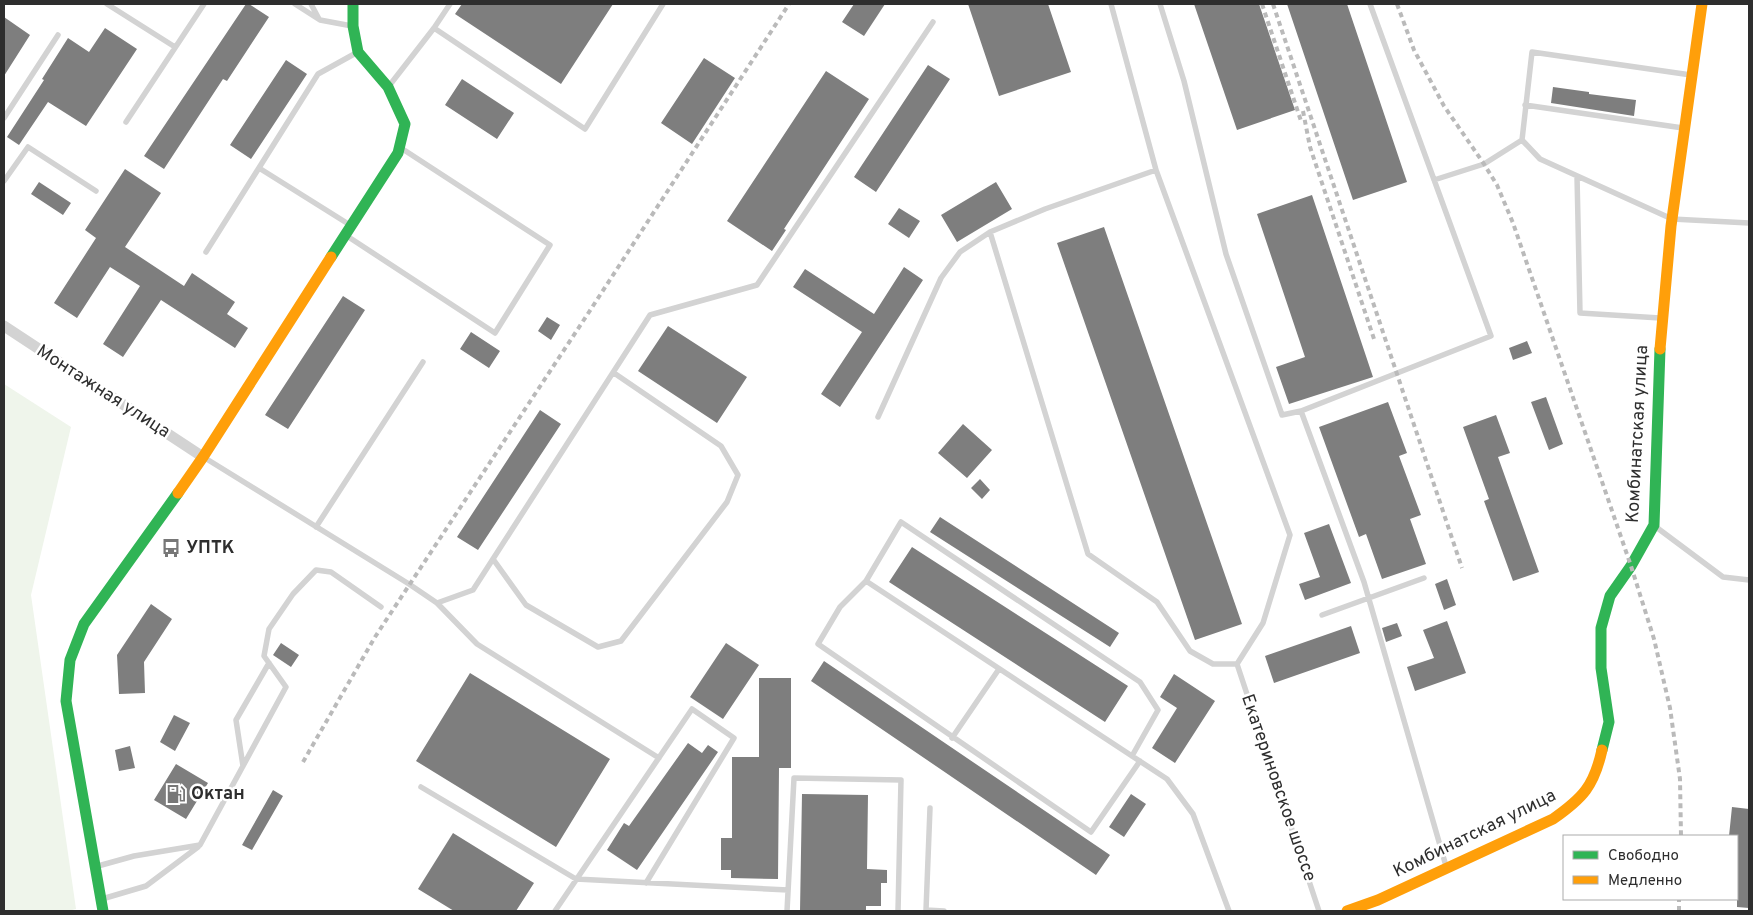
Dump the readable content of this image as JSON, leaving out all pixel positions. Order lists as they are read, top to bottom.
{
  "streets": {
    "street": ["Монтажная улица", "Комбинатская улица"],
    "lane": ["Екатериновское шоссе"]
  },
  "places": {
    "bus stop": ["УПТК"],
    "fuel station": ["Октан"]
  },
  "legend": ["Свободно", "Медленно"]
}
